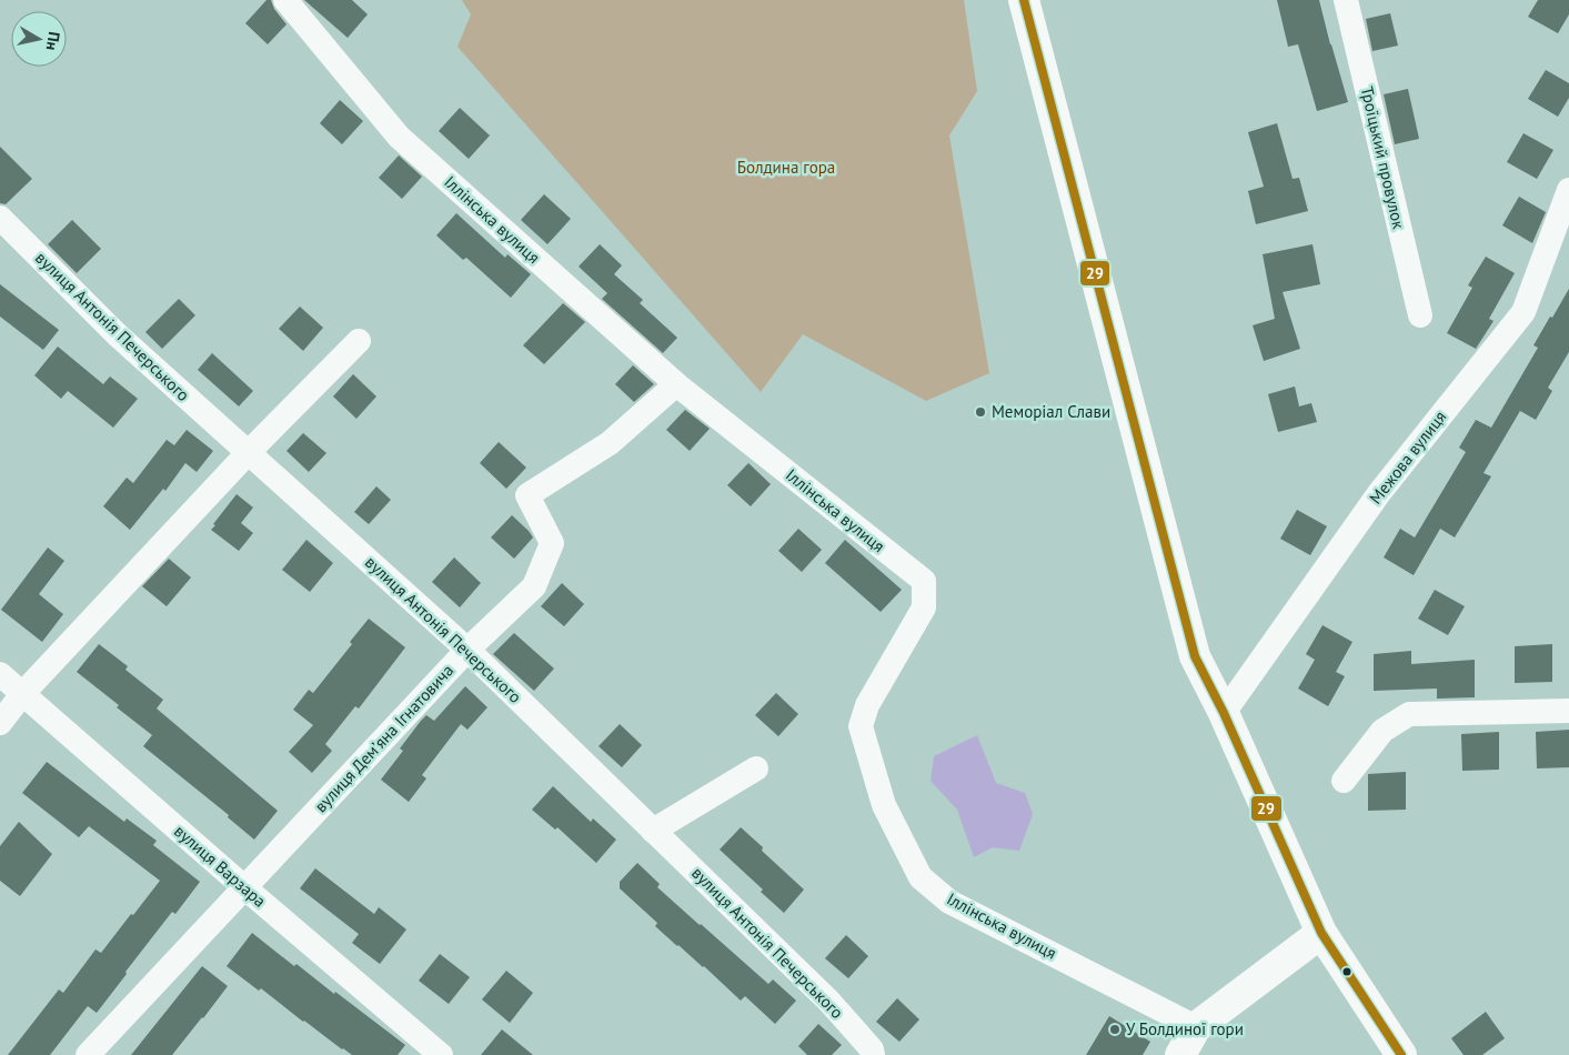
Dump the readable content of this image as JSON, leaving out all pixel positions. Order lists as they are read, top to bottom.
{
  "streets": {
    "street": [
      "Троїцький провулок",
      "Іллінська вулиця",
      "вулиця Антонія Печерського",
      "Межова вулиця",
      "вулиця Демʼяна Ігнатовича",
      "вулиця Варзара"
    ]
  },
  "crossings": [
    ["Іллінська вулиця", "вулиця Демʼяна Ігнатовича"],
    ["вулиця Антонія Печерського", "вулиця Демʼяна Ігнатовича"],
    ["вулиця Демʼяна Ігнатовича", "вулиця Варзара"]
  ],
  "parks": ["Болдина гора"],
  "places": ["Меморіал Слави", "У Болдиної гори"],
  "lines": ["transit line 29"],
  "north": "right"
}
